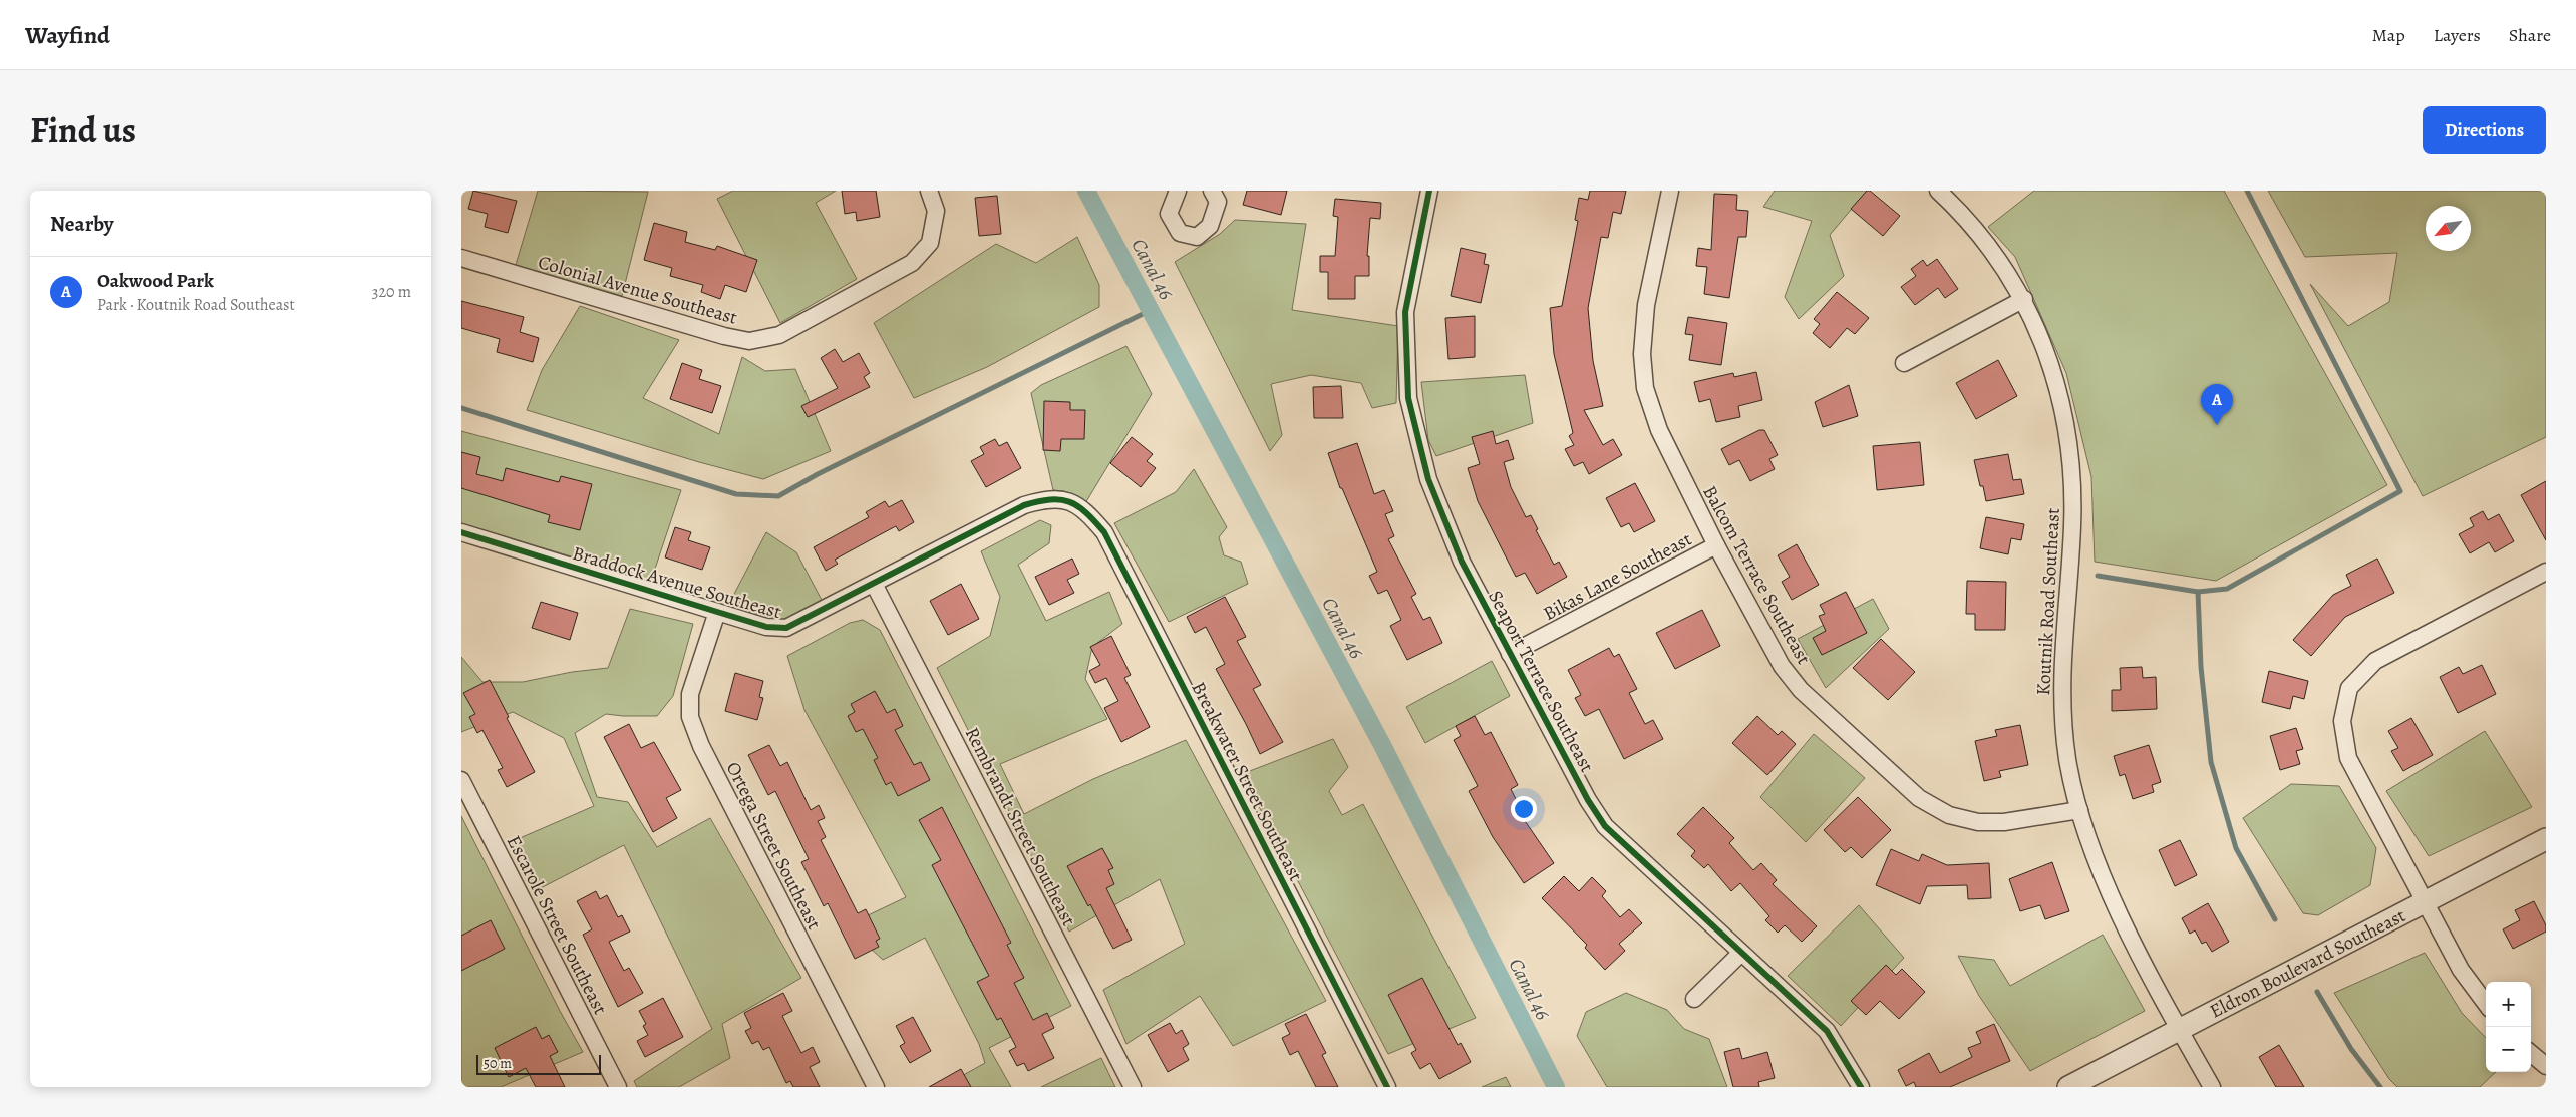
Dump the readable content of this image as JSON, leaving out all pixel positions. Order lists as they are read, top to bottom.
{
  "streets": {
    "street": [
      "Colonial Avenue Southeast",
      "Balcom Terrace Southeast",
      "Bikas Lane Southeast",
      "Braddock Avenue Southeast",
      "Koutnik Road Southeast",
      "Seaport Terrace Southeast",
      "Breakwater Street Southeast",
      "Rembrandt Street Southeast",
      "Ortega Street Southeast",
      "Escarole Street Southeast",
      "Eldron Boulevard Southeast"
    ]
  },
  "crossings": [
    ["Balcom Terrace Southeast", "Bikas Lane Southeast"],
    ["Balcom Terrace Southeast", "Koutnik Road Southeast"],
    ["Bikas Lane Southeast", "Seaport Terrace Southeast"],
    ["Braddock Avenue Southeast", "Breakwater Street Southeast"],
    ["Braddock Avenue Southeast", "Rembrandt Street Southeast"],
    ["Braddock Avenue Southeast", "Ortega Street Southeast"],
    ["Koutnik Road Southeast", "Eldron Boulevard Southeast"]
  ],
  "water": ["Canal 46"],
  "scale_bar": "50 m",
  "north": "bottom left",
  "page": {
    "header": "Wayfind",
    "nav": ["Map", "Layers", "Share"],
    "title": "Find us",
    "buttons": "Directions",
    "heading": "Nearby",
    "list": [
      {
        "mark": "A",
        "name": "Oakwood Park",
        "note": "Park · Koutnik Road Southeast",
        "value": "320 m"
      }
    ],
    "pins": "A",
    "map_buttons": ["+", "−"],
    "scale": "50 m"
  }
}
